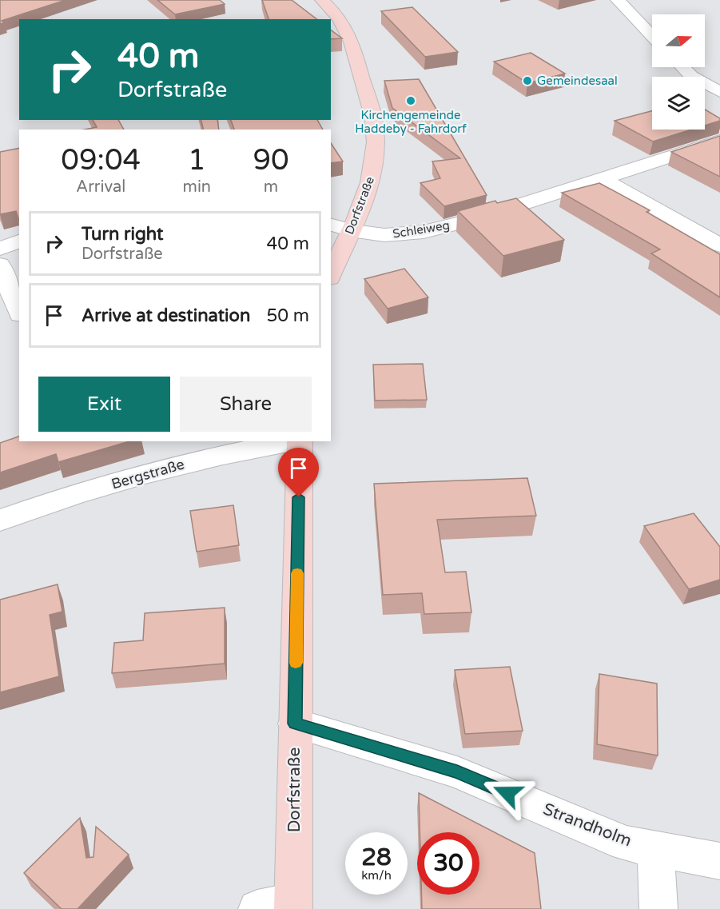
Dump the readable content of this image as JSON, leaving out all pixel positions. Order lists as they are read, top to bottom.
{
  "streets": {
    "street": [
      "Dorfstraße",
      "Schleiweg",
      "Bergstraße",
      "Strandholm"
    ]
  },
  "crossings": [
    ["Dorfstraße", "Schleiweg"],
    ["Dorfstraße", "Strandholm"]
  ],
  "places": ["Gemeindesaal", "Kirchengemeinde Haddeby - Fahrdorf"],
  "north": "right",
  "page": {
    "turn": ["40 m", "Dorfstraße"],
    "eta": [
      "09:04",
      "Arrival",
      "1",
      "min",
      "90",
      "m"
    ],
    "list": [
      {
        "name": "Turn right",
        "note": "Dorfstraße",
        "value": "40 m"
      },
      {
        "name": "Arrive at destination",
        "value": "50 m"
      }
    ],
    "buttons": ["Exit", "Share"],
    "speed": "28 km/h",
    "limit": "30"
  }
}
